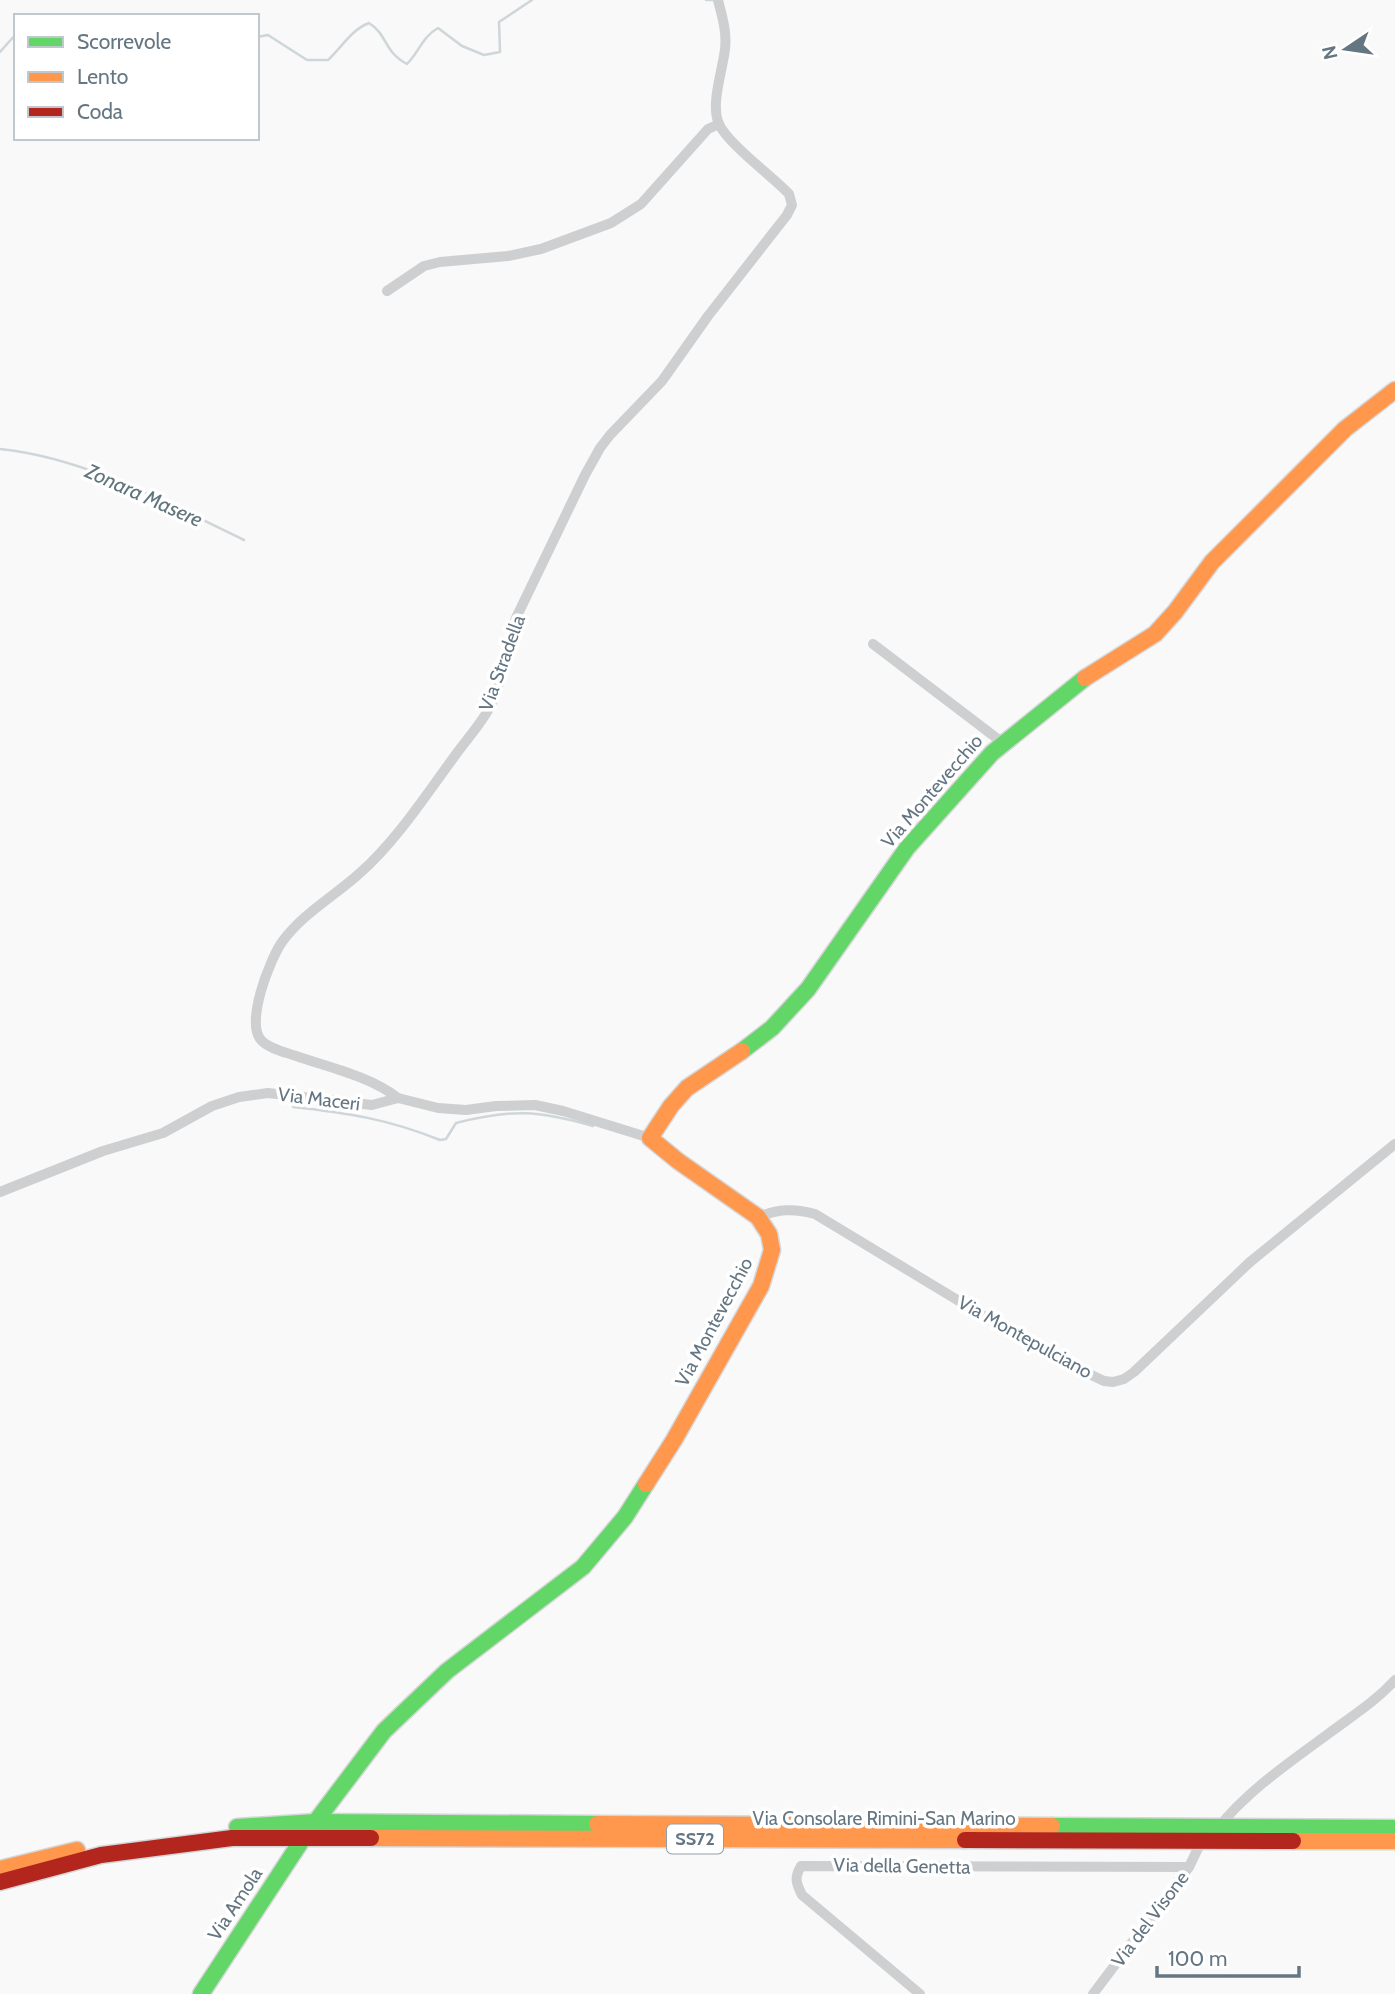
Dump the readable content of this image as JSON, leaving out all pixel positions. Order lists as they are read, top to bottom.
{
  "streets": {
    "main road": [
      "Via Montevecchio",
      "Via Consolare Rimini-San Marino",
      "SS72",
      "Via Amola"
    ],
    "street": [
      "Via Stradella",
      "Via Maceri",
      "Via Montepulciano",
      "Via della Genetta",
      "Via del Visone"
    ]
  },
  "crossings": [
    ["Via Stradella", "Via Maceri"],
    ["Via Montevecchio", "Via Maceri"],
    ["Via Montevecchio", "Via Montepulciano"],
    ["Via Montevecchio", "Via Consolare Rimini-San Marino"],
    ["Via Montevecchio", "Via Amola"],
    ["Via Consolare Rimini-San Marino", "Via Amola"],
    ["Via Consolare Rimini-San Marino", "Via del Visone"],
    ["Via della Genetta", "Via del Visone"]
  ],
  "water": ["Zonara Masere"],
  "legend": ["Scorrevole", "Lento", "Coda"],
  "scale_bar": "100 m",
  "north": "left"
}
